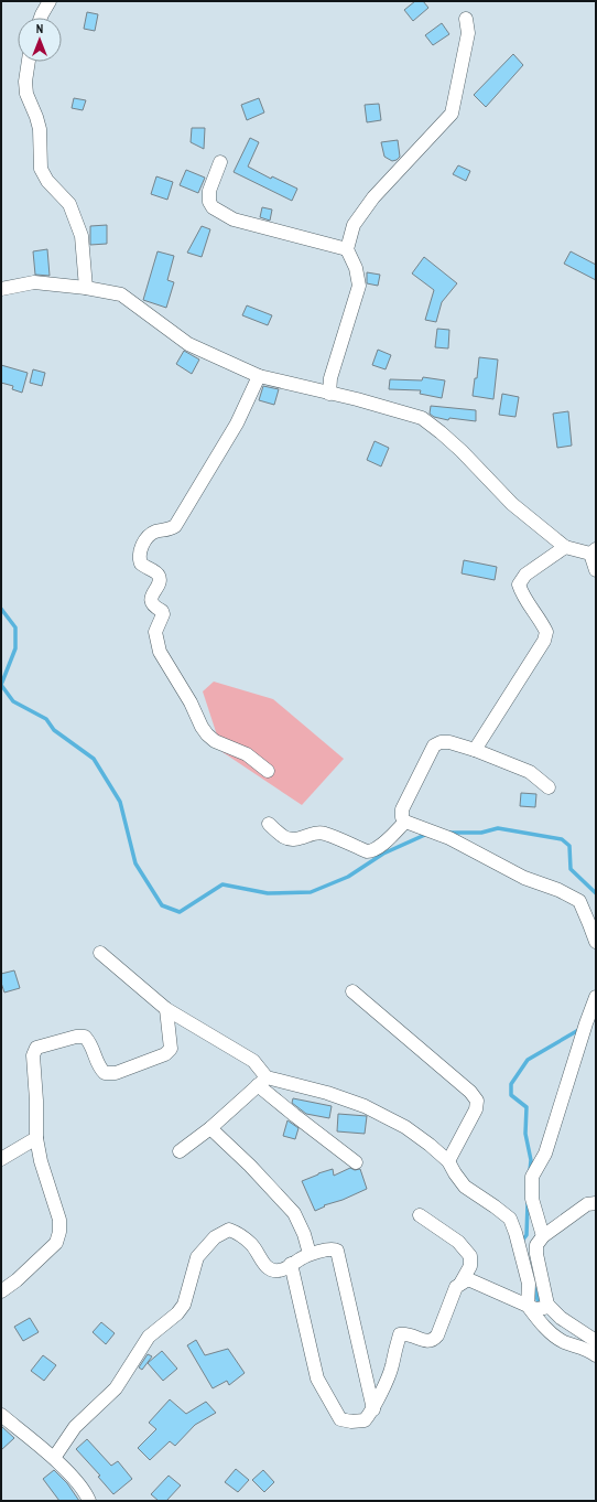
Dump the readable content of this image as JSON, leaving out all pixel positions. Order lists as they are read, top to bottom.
{
  "north": "top"
}
